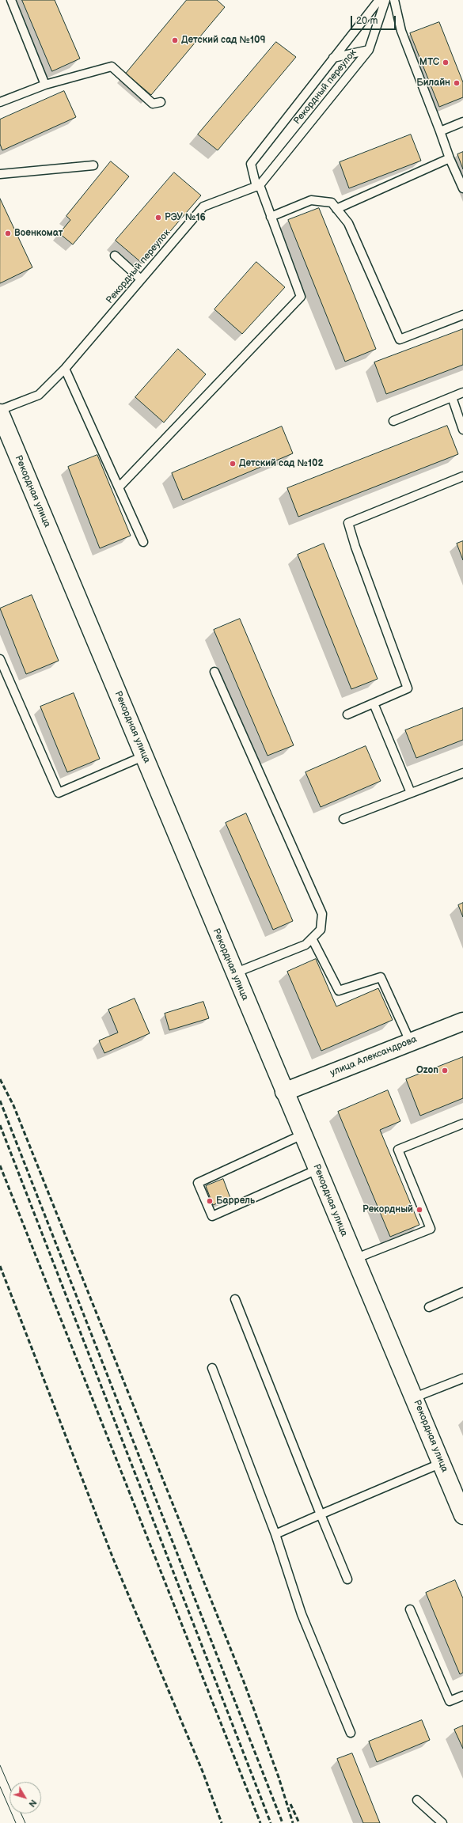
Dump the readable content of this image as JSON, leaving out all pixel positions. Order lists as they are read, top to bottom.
{
  "streets": {
    "main road": ["Рекордная улица", "улица Александрова"],
    "lane": ["Рекордный переулок"]
  },
  "crossings": [
    ["Рекордная улица", "улица Александрова"]
  ],
  "places": [
    "Детский сад №109",
    "МТС",
    "Билайн",
    "РЭУ №16",
    "Военкомат",
    "Детский сад №102",
    "Ozon",
    "Баррель",
    "Рекордный"
  ],
  "scale_bar": "20 m",
  "north": "bottom right"
}
